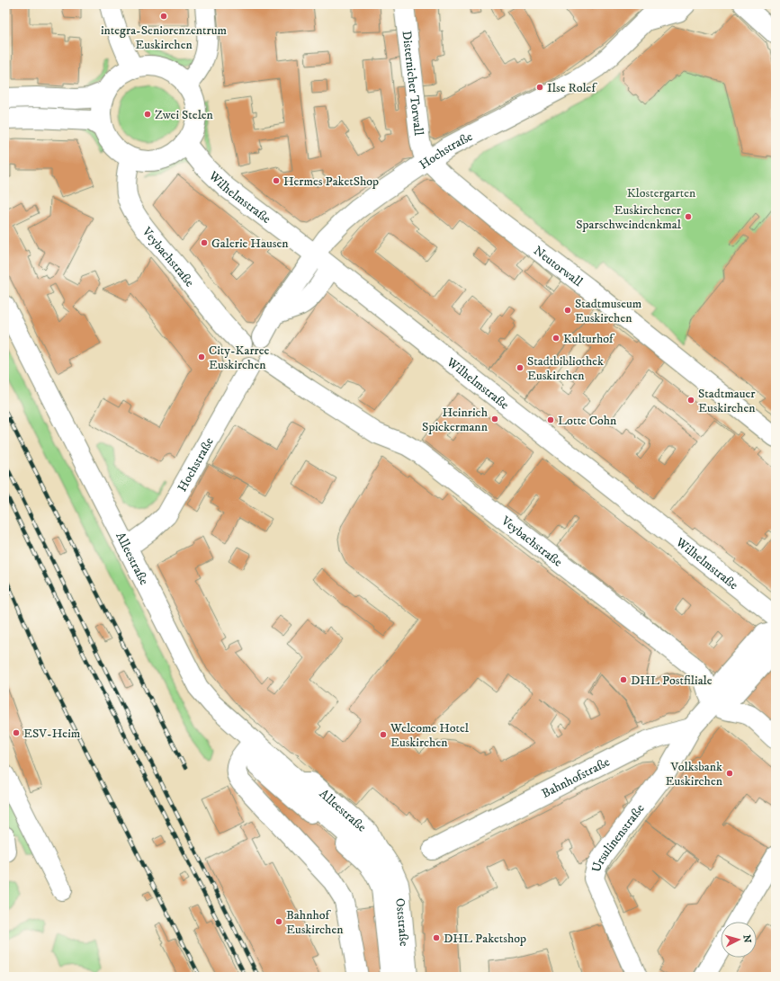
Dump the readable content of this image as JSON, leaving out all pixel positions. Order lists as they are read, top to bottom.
{
  "streets": {
    "street": [
      "Disternicher Torwall",
      "Hochstraße",
      "Wilhelmstraße",
      "Veybachstraße",
      "Neutorwall",
      "Alleestraße",
      "Bahnhofstraße",
      "Ursulinenstraße",
      "Oststraße"
    ]
  },
  "crossings": [
    ["Disternicher Torwall", "Hochstraße"],
    ["Disternicher Torwall", "Neutorwall"],
    ["Hochstraße", "Wilhelmstraße"],
    ["Hochstraße", "Veybachstraße"],
    ["Hochstraße", "Neutorwall"],
    ["Hochstraße", "Alleestraße"],
    ["Wilhelmstraße", "Veybachstraße"],
    ["Alleestraße", "Oststraße"],
    ["Bahnhofstraße", "Ursulinenstraße"]
  ],
  "parks": ["Klostergarten"],
  "places": [
    "integra-Seniorenzentrum Euskirchen",
    "Ilse Rolef",
    "Zwei Stelen",
    "Hermes PaketShop",
    "Euskirchener Sparschweindenkmal",
    "Galerie Hausen",
    "Stadtmuseum Euskirchen",
    "Kulturhof",
    "City-Karree Euskirchen",
    "Stadtbibliothek Euskirchen",
    "Stadtmauer Euskirchen",
    "Heinrich Spickermann",
    "Lotte Cohn",
    "DHL Postfiliale",
    "ESV-Heim",
    "Welcome Hotel Euskirchen",
    "Volksbank Euskirchen",
    "Bahnhof Euskirchen",
    "DHL Paketshop"
  ],
  "north": "right"
}
